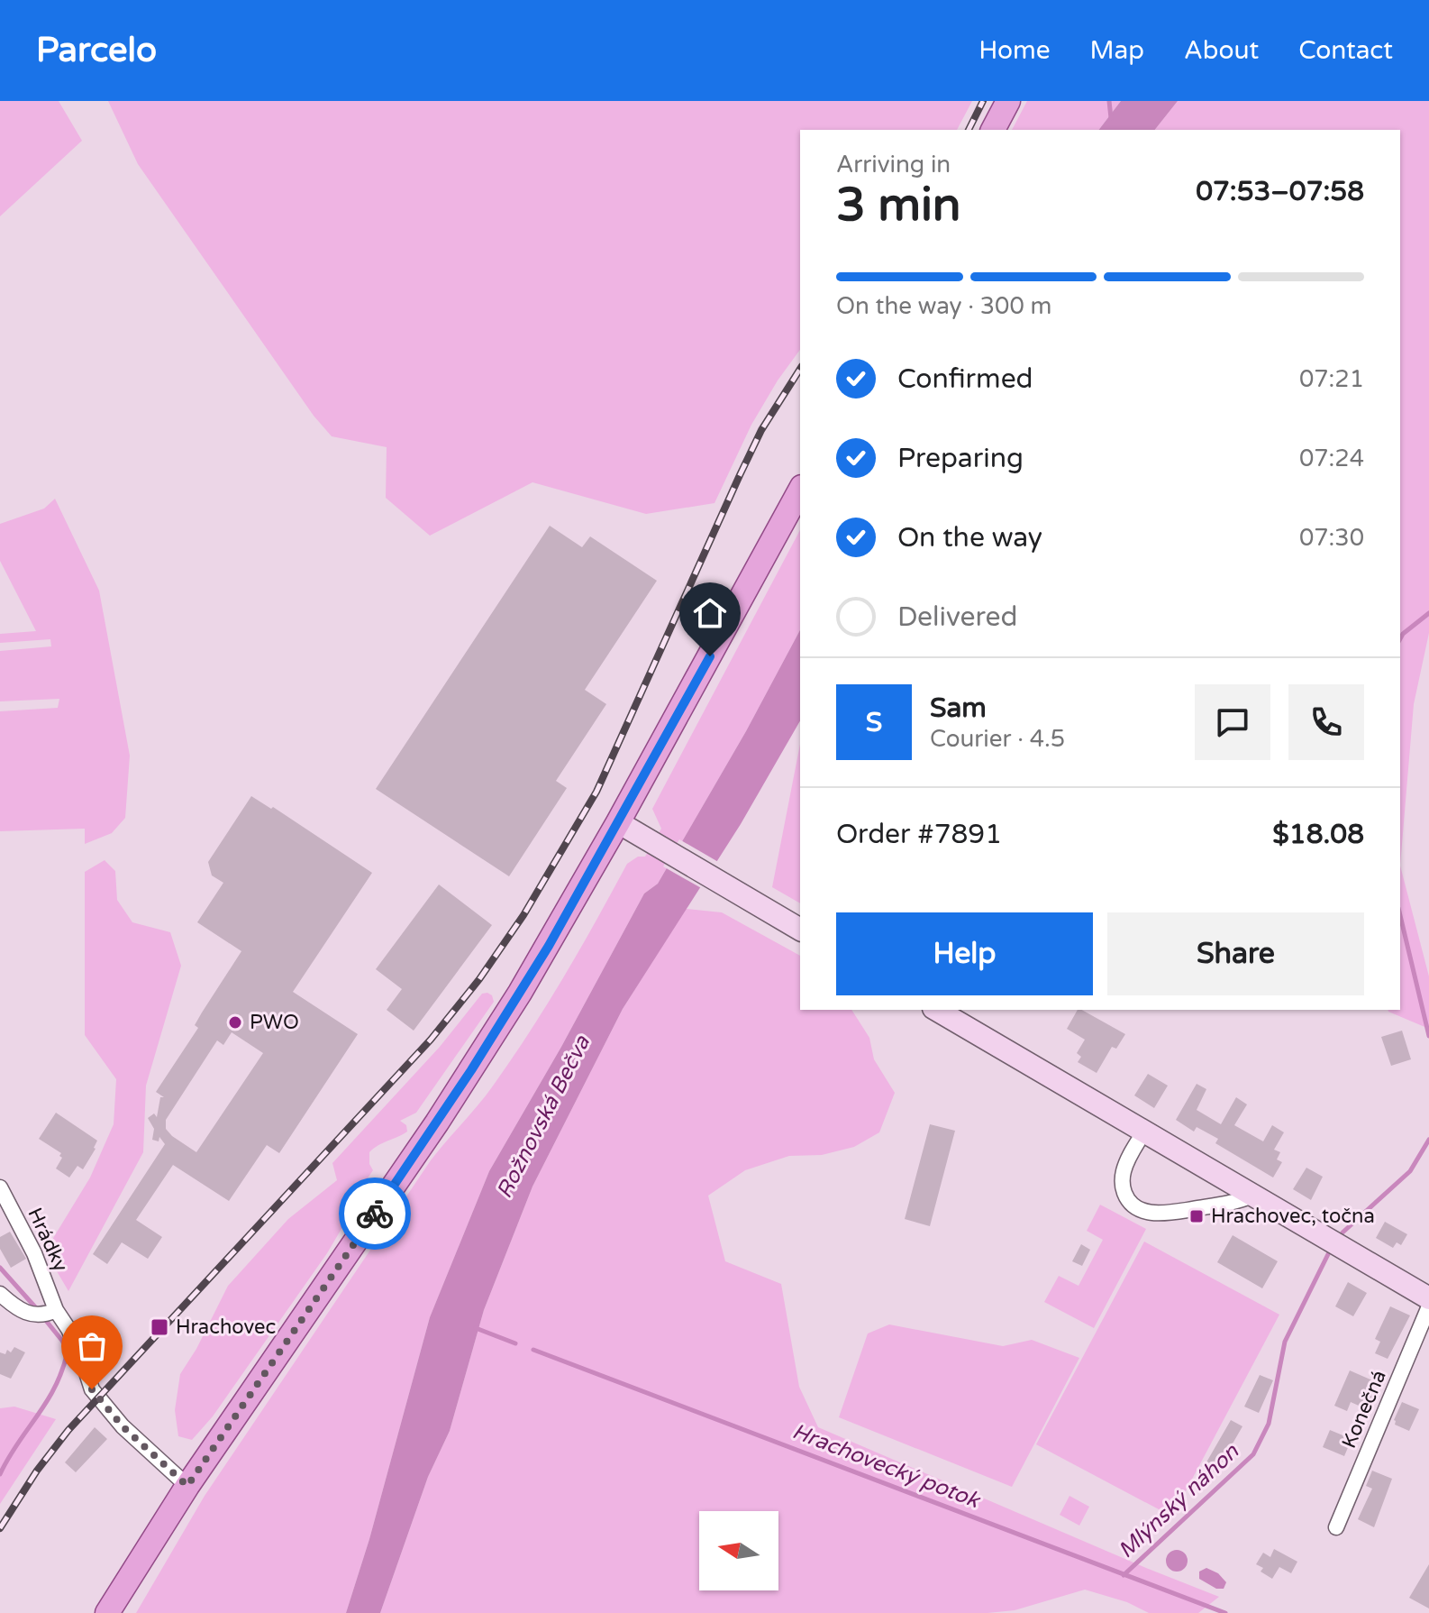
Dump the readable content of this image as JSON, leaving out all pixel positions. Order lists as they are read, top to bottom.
{
  "streets": {
    "street": ["Hrádky", "Konečná"]
  },
  "water": ["Rožnovská Bečva", "Hrachovecký potok", "Mlýnský náhon"],
  "places": {
    "other": ["PWO"],
    "transit": ["Hrachovec, točna", "Hrachovec"]
  },
  "north": "left",
  "page": {
    "header": "Parcelo",
    "nav": [
      "Home",
      "Map",
      "About",
      "Contact"
    ],
    "heading": ["3 min", "Arriving in", "07:53–07:58"],
    "panel": [
      "Sam",
      "Courier · 4.5",
      "Order #7891",
      "$18.08"
    ],
    "bar": "On the way · 300 m",
    "list": [
      ["Confirmed", "07:21"],
      ["Preparing", "07:24"],
      ["On the way", "07:30"],
      "Delivered"
    ],
    "round": "S",
    "buttons": ["Help", "Share"]
  }
}
